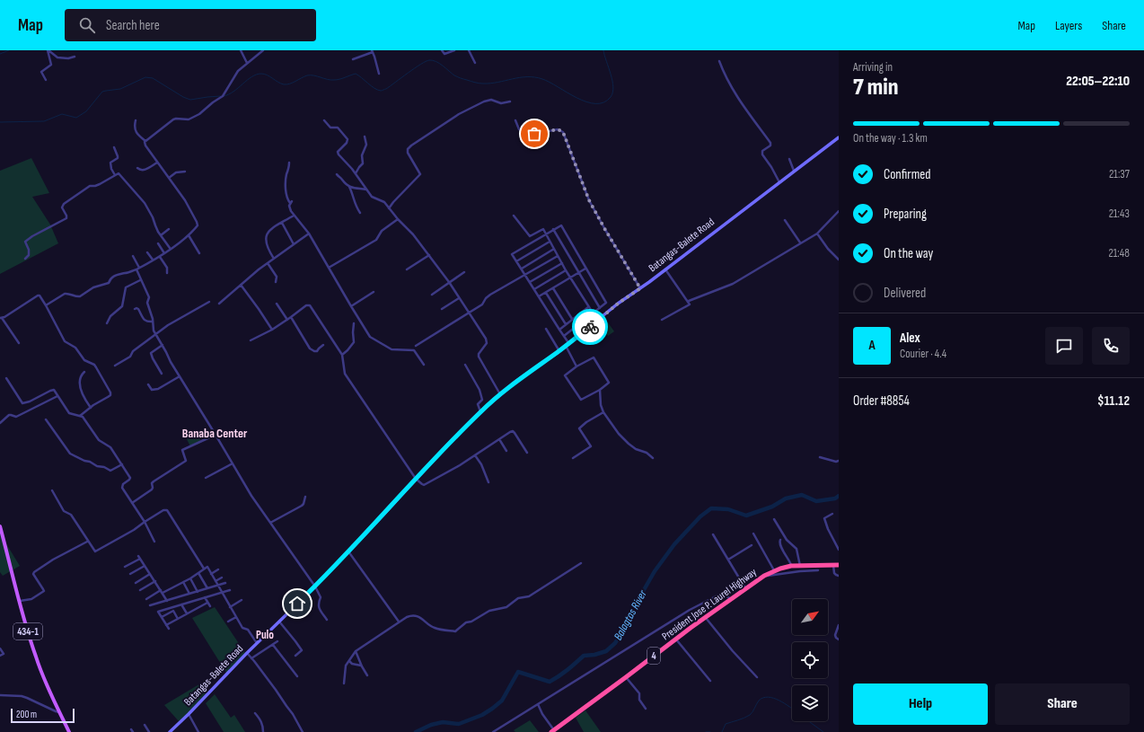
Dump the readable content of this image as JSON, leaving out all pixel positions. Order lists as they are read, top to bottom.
{
  "streets": {
    "highway": ["President Jose P. Laurel Highway", "4"],
    "main road": ["Batangas-Balete Road", "434-1"]
  },
  "districts": ["Banaba Center", "Pulo"],
  "water": ["Balagtas River"],
  "scale_bar": "200 m",
  "north": "top right",
  "page": {
    "header": "Map",
    "search": "Search here",
    "nav": ["Map", "Layers", "Share"],
    "heading": ["7 min", "Arriving in", "22:05–22:10"],
    "panel": [
      "Alex",
      "Courier · 4.4",
      "Order #8854",
      "$11.12"
    ],
    "bar": "On the way · 1.3 km",
    "list": [
      ["Confirmed", "21:37"],
      ["Preparing", "21:43"],
      ["On the way", "21:48"],
      "Delivered"
    ],
    "round": "A",
    "buttons": ["Help", "Share"],
    "scale": "200 m"
  }
}
